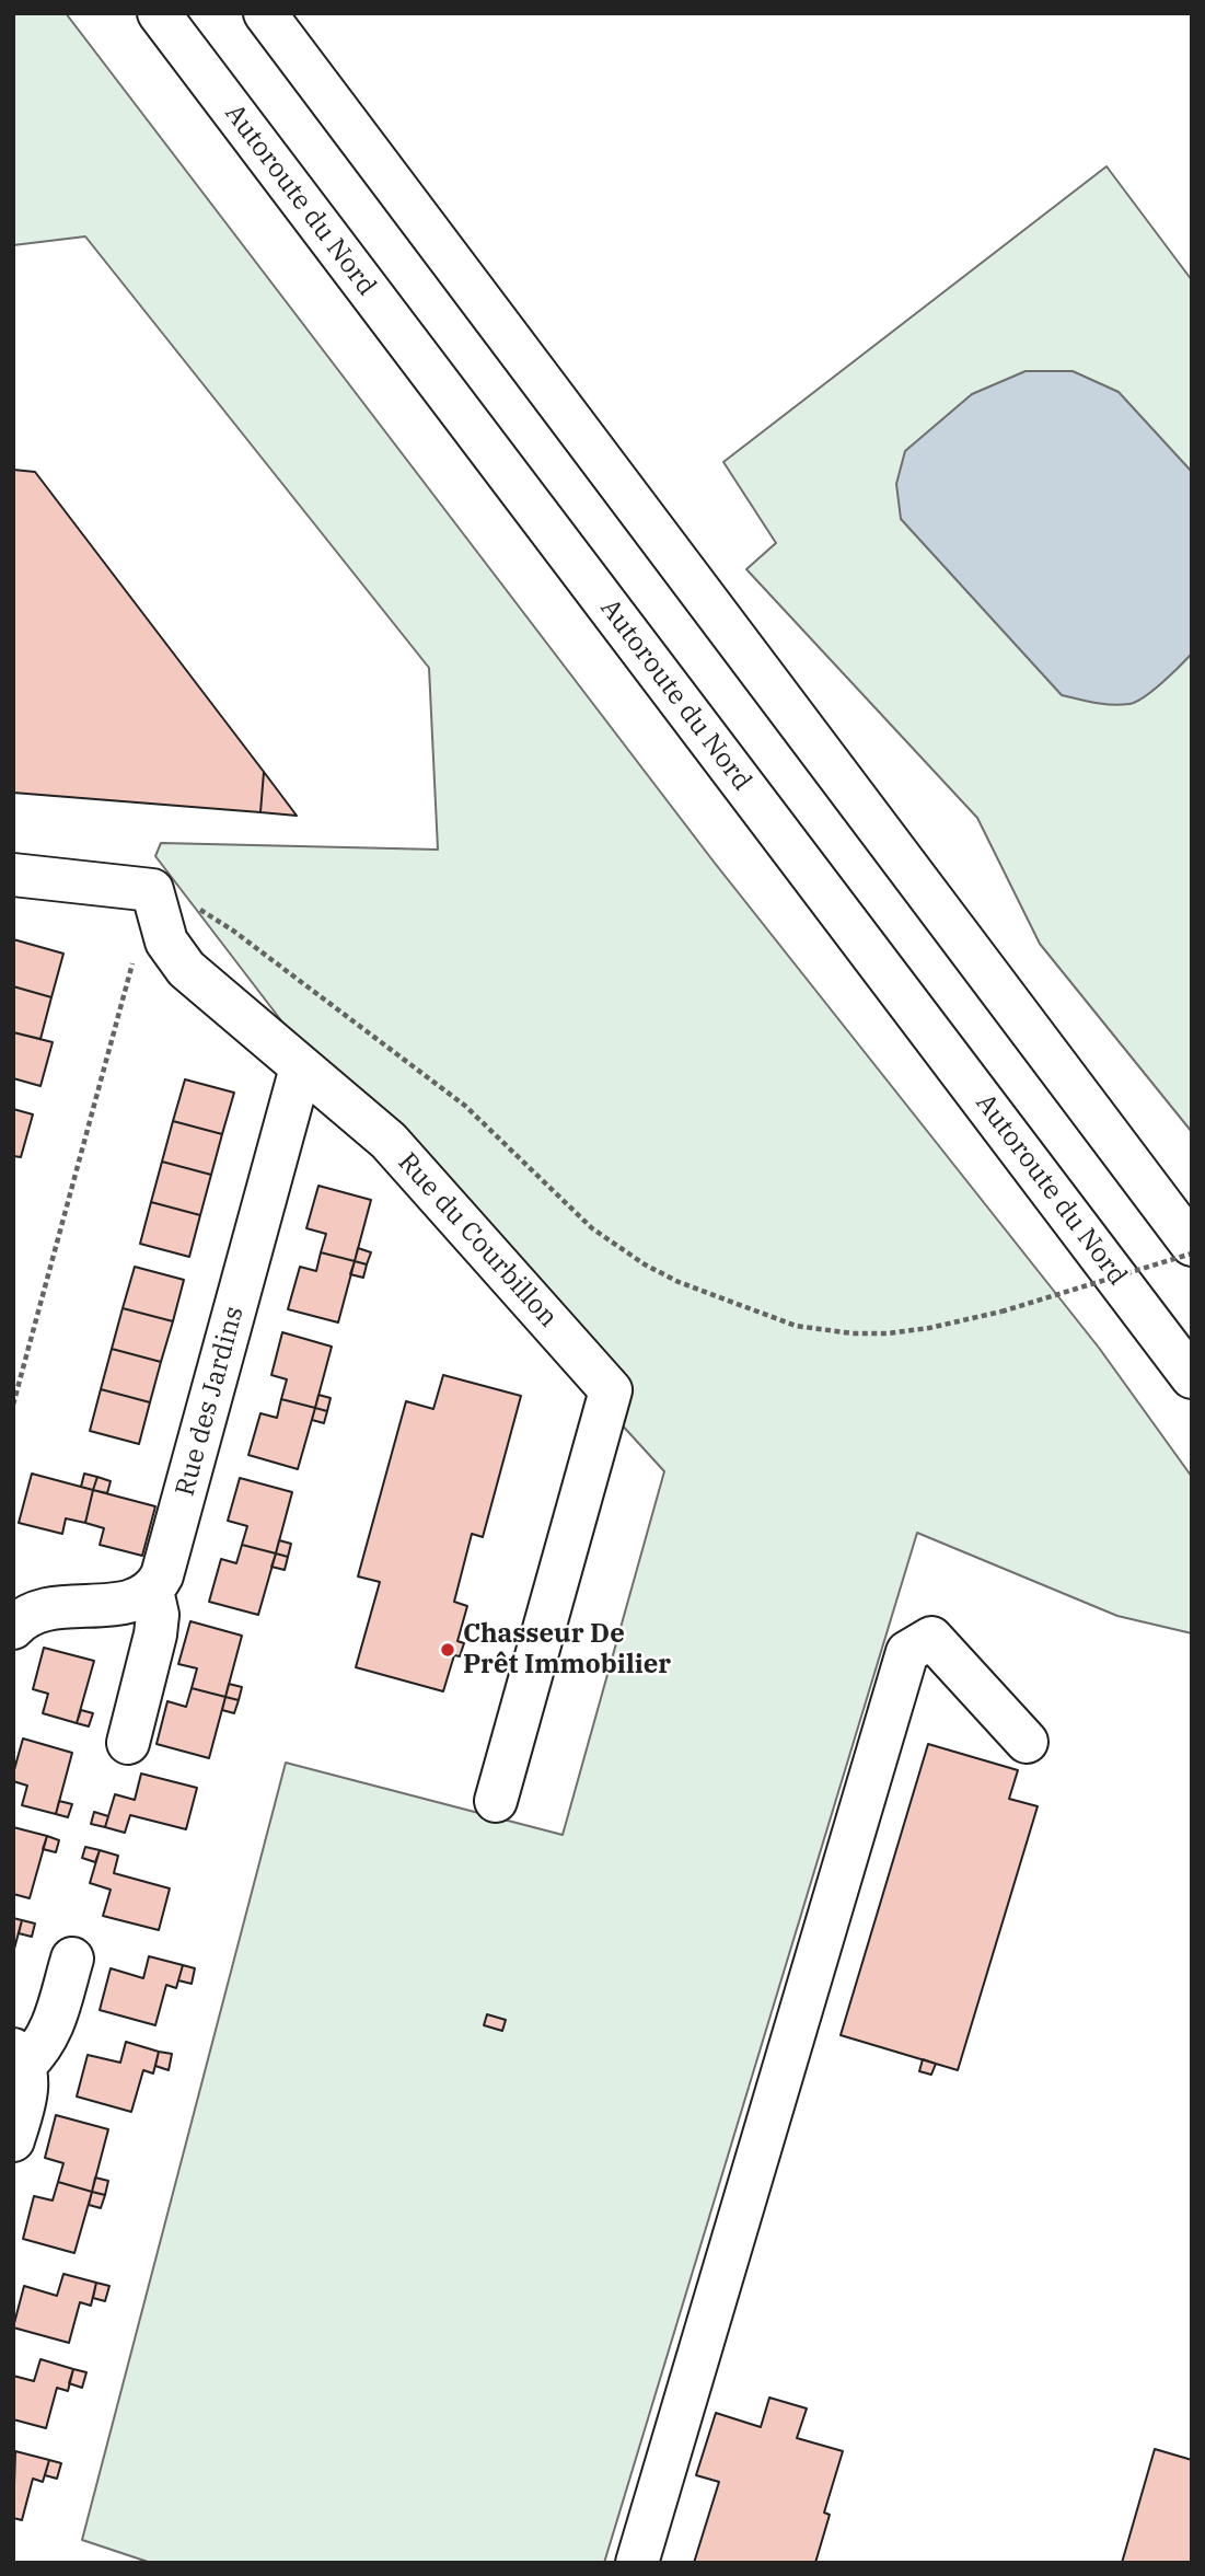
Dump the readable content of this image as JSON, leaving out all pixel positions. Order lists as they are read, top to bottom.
{
  "streets": {
    "main road": ["Autoroute du Nord", "Rue du Courbillon", "Rue des Jardins"]
  },
  "crossings": [
    ["Rue du Courbillon", "Rue des Jardins"]
  ],
  "places": ["Chasseur De Prêt Immobilier"]
}
